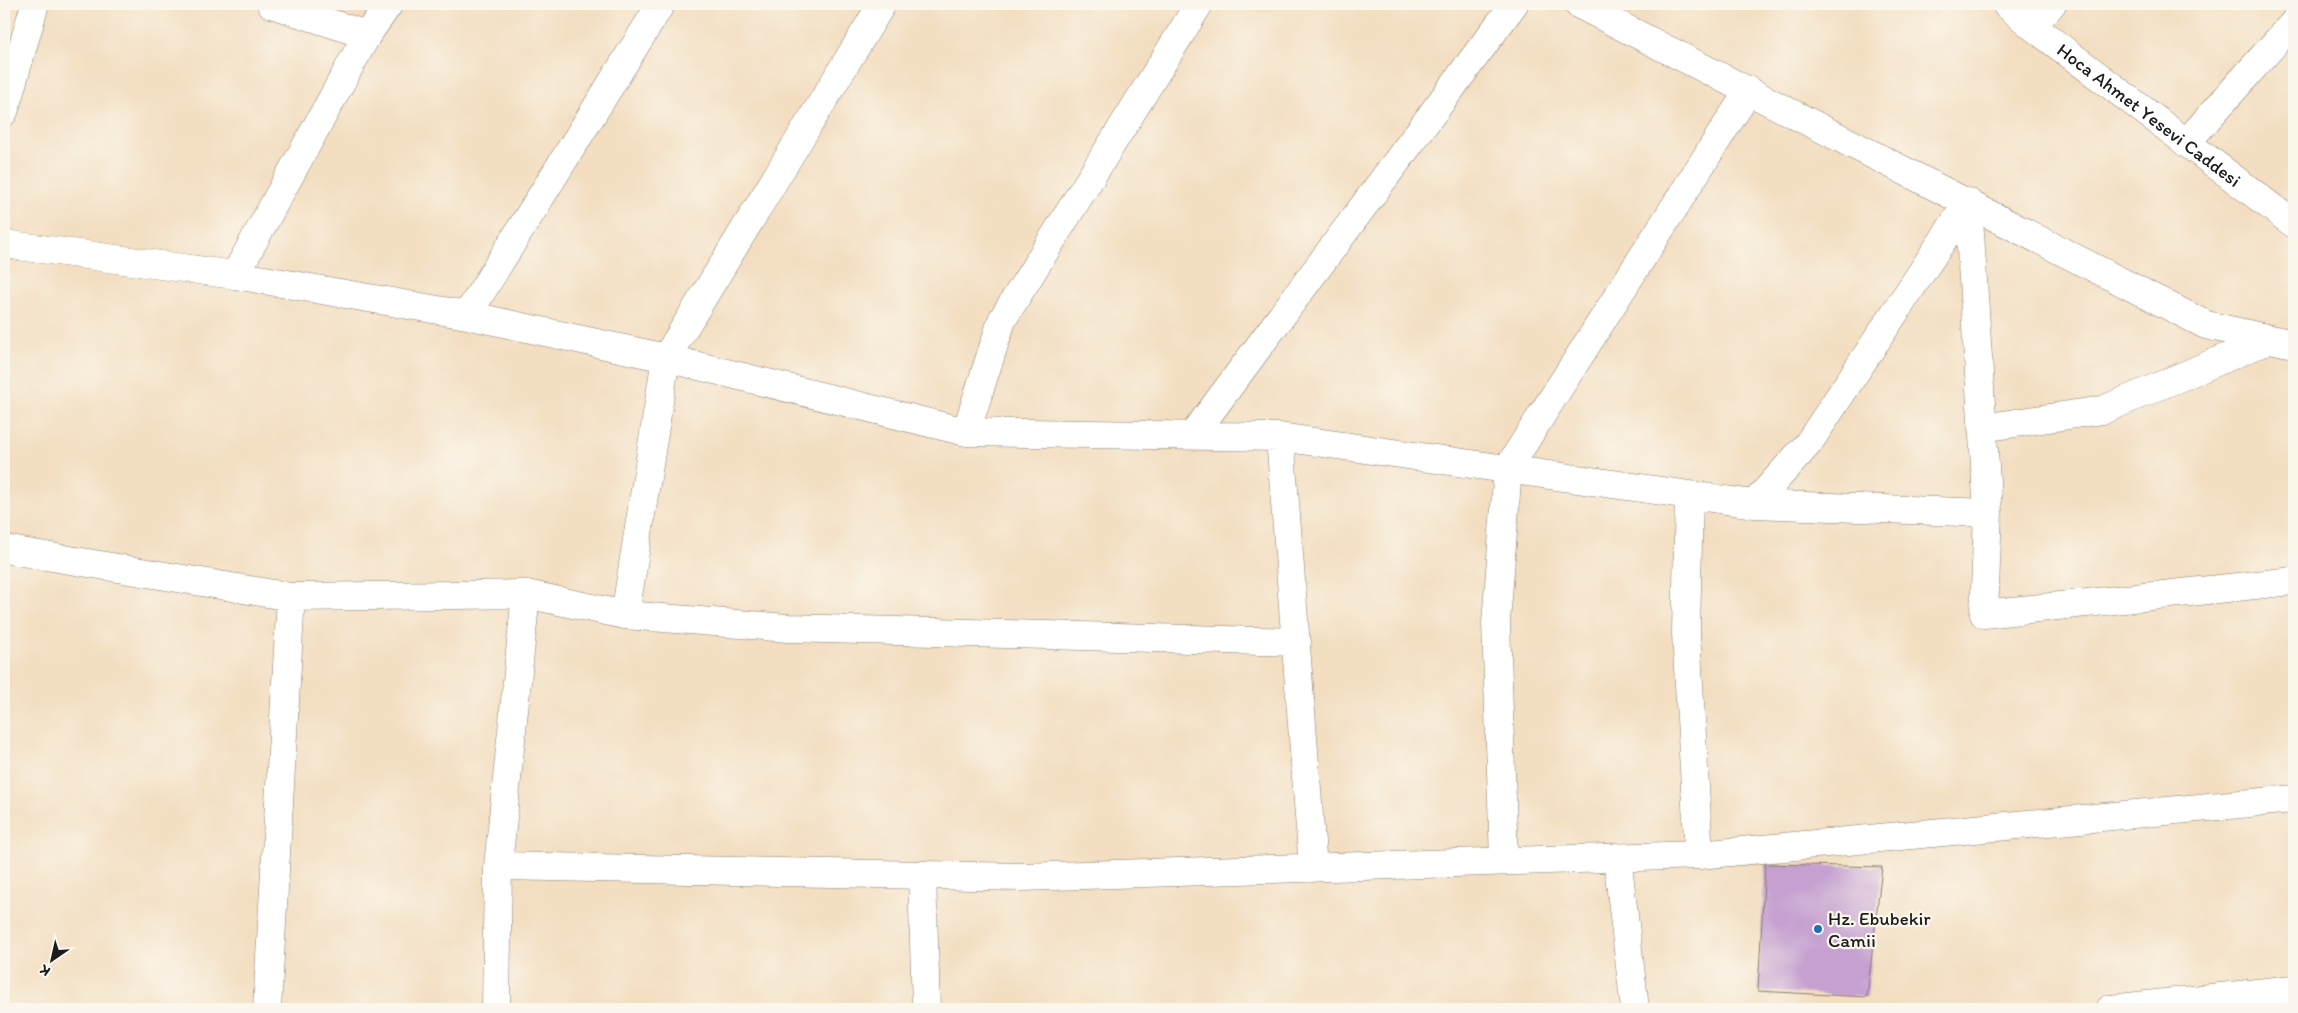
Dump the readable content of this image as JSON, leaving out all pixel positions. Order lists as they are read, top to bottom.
{
  "streets": {
    "street": ["Hoca Ahmet Yesevi Caddesi"]
  },
  "places": ["Hz. Ebubekir Camii"],
  "north": "bottom left"
}
